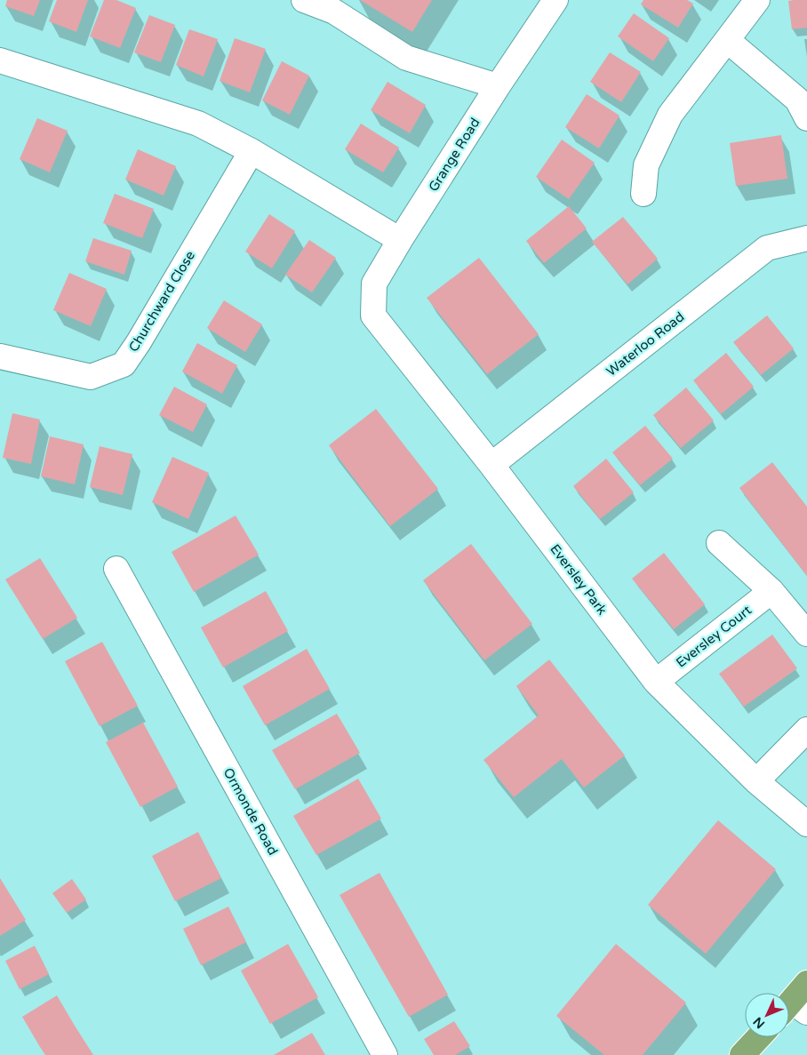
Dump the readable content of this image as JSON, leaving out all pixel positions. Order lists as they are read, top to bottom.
{
  "streets": {
    "street": [
      "Grange Road",
      "Churchward Close",
      "Waterloo Road",
      "Eversley Park",
      "Eversley Court",
      "Ormonde Road"
    ]
  },
  "crossings": [
    ["Grange Road", "Eversley Park"],
    ["Waterloo Road", "Eversley Park"],
    ["Eversley Park", "Eversley Court"]
  ],
  "north": "bottom left"
}
